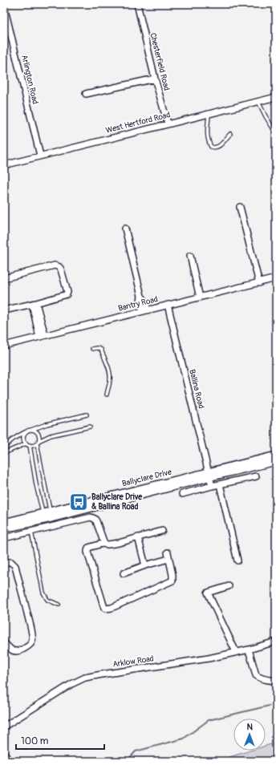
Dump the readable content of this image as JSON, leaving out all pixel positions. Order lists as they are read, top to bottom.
{
  "streets": {
    "street": [
      "Chesterfield Road",
      "Arlington Road",
      "West Hertford Road",
      "Bantry Road",
      "Ballina Road",
      "Ballyclare Drive",
      "Arklow Road"
    ]
  },
  "crossings": [
    ["Chesterfield Road", "West Hertford Road"],
    ["Arlington Road", "West Hertford Road"],
    ["Bantry Road", "Ballina Road"],
    ["Ballina Road", "Ballyclare Drive"]
  ],
  "places": {
    "bus stop": ["Ballyclare Drive & Ballina Road"]
  },
  "scale_bar": "100 m",
  "north": "top"
}
